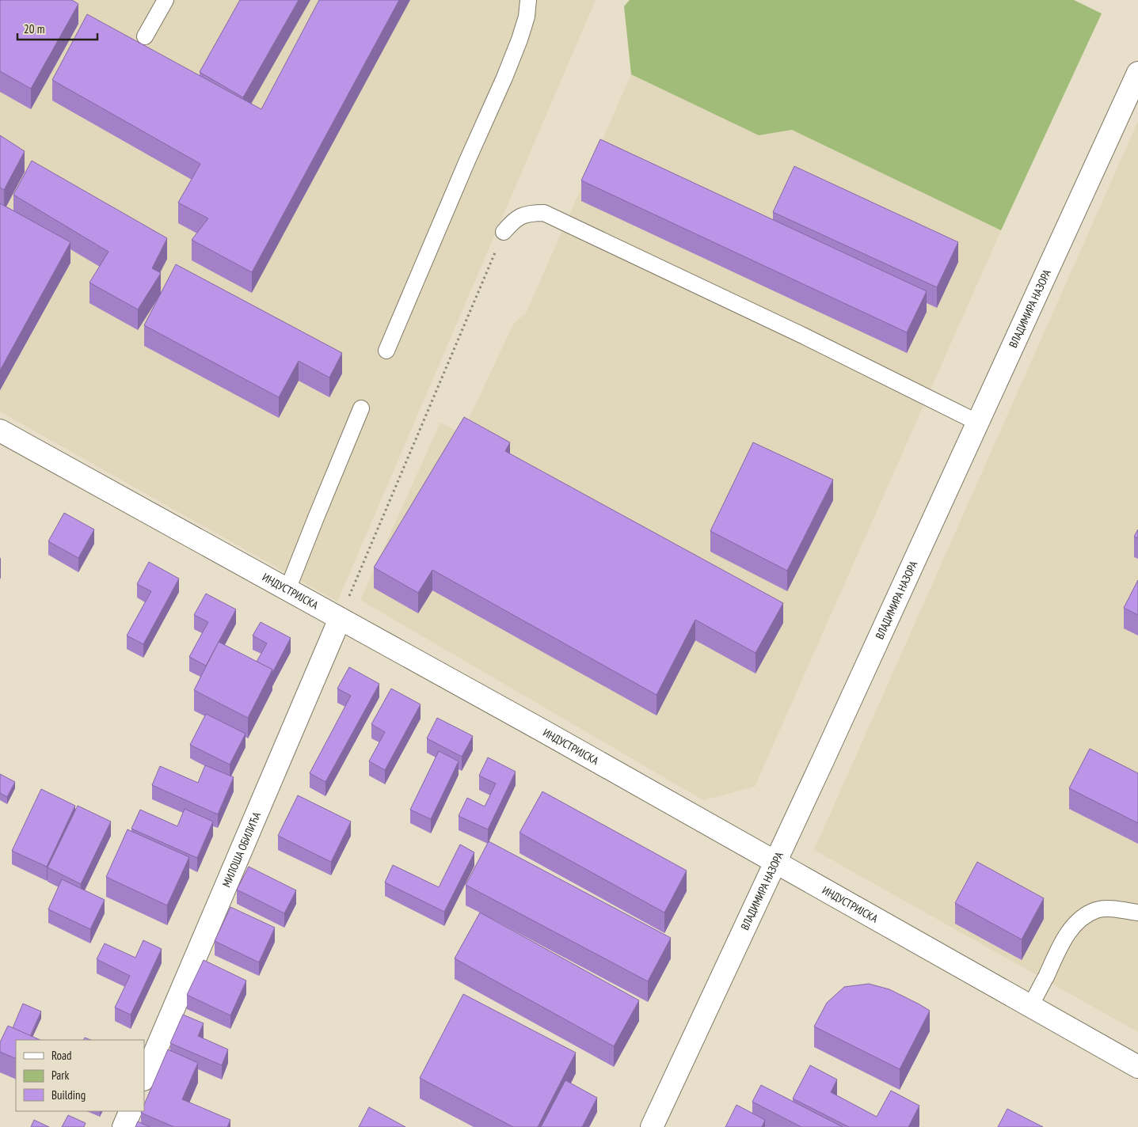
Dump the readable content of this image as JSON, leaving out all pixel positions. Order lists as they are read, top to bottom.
{
  "streets": {
    "street": ["ВЛАДИМИРА НАЗОРА", "ИНДУСТРИЈСКА", "МИЛОША ОБИЛИЋА"]
  },
  "crossings": [
    ["ВЛАДИМИРА НАЗОРА", "ИНДУСТРИЈСКА"],
    ["ИНДУСТРИЈСКА", "МИЛОША ОБИЛИЋА"]
  ],
  "legend": ["Road", "Park", "Building"],
  "scale_bar": "20 m"
}
